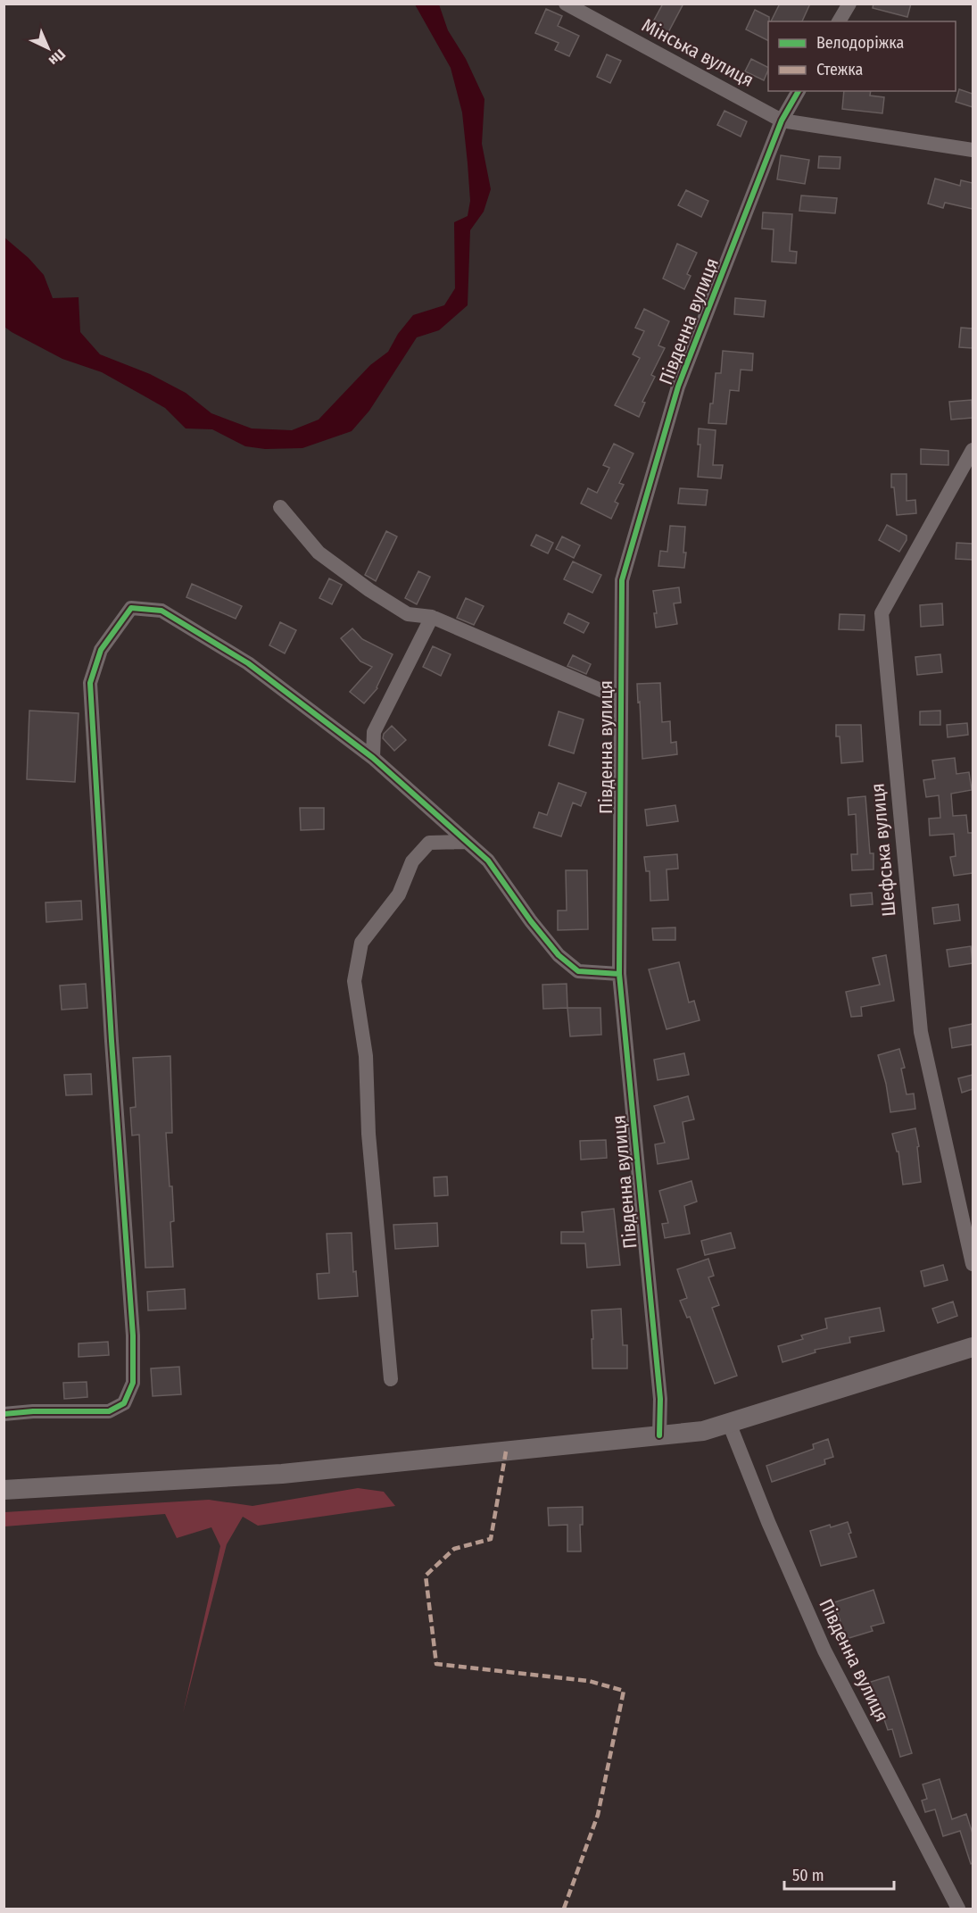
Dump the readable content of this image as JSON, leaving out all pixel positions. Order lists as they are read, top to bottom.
{
  "streets": {
    "street": ["Мінська вулиця", "Південна вулиця", "Шефська вулиця"]
  },
  "crossings": [
    ["Мінська вулиця", "Південна вулиця"]
  ],
  "legend": ["Велодоріжка", "Стежка"],
  "scale_bar": "50 m",
  "north": "bottom right"
}
